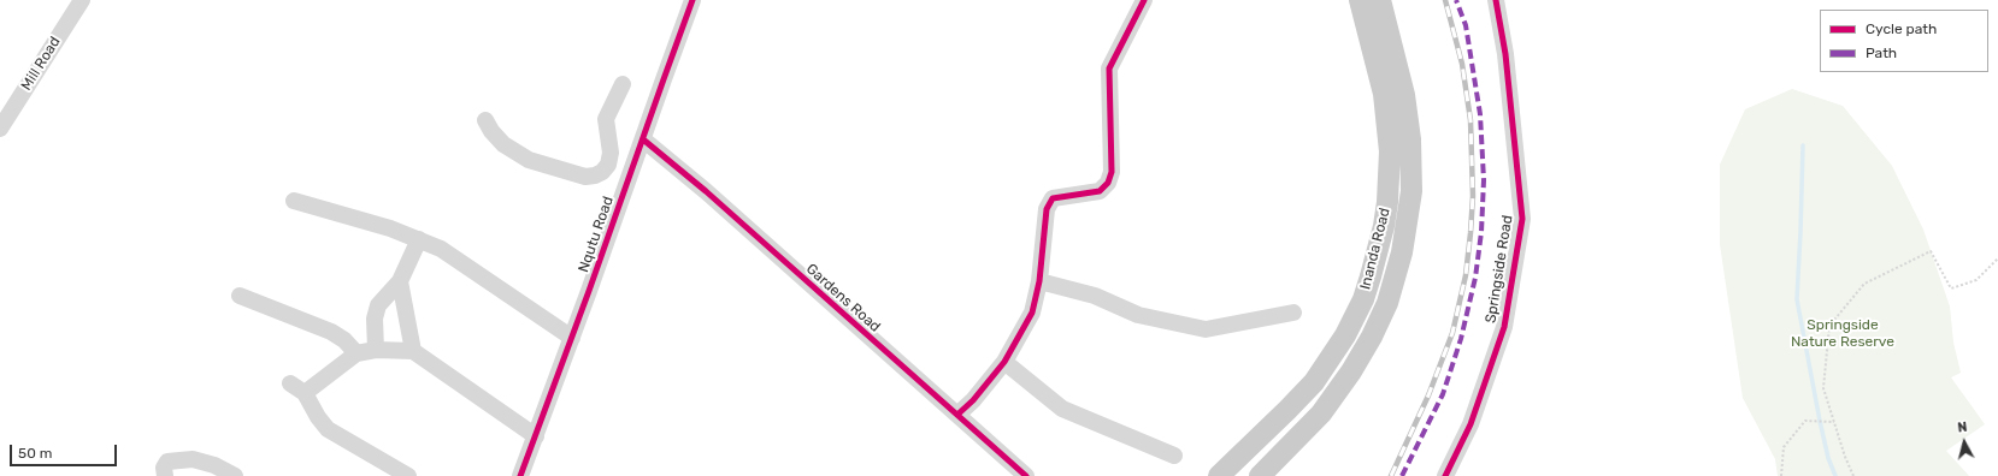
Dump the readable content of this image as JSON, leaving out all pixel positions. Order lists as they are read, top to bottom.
{
  "streets": {
    "main road": ["Inanda Road"],
    "street": [
      "Mill Road",
      "Nqutu Road",
      "Springside Road",
      "Gardens Road"
    ]
  },
  "crossings": [
    ["Nqutu Road", "Gardens Road"]
  ],
  "parks": ["Springside Nature Reserve"],
  "legend": ["Cycle path", "Path"],
  "scale_bar": "50 m",
  "north": "top"
}
